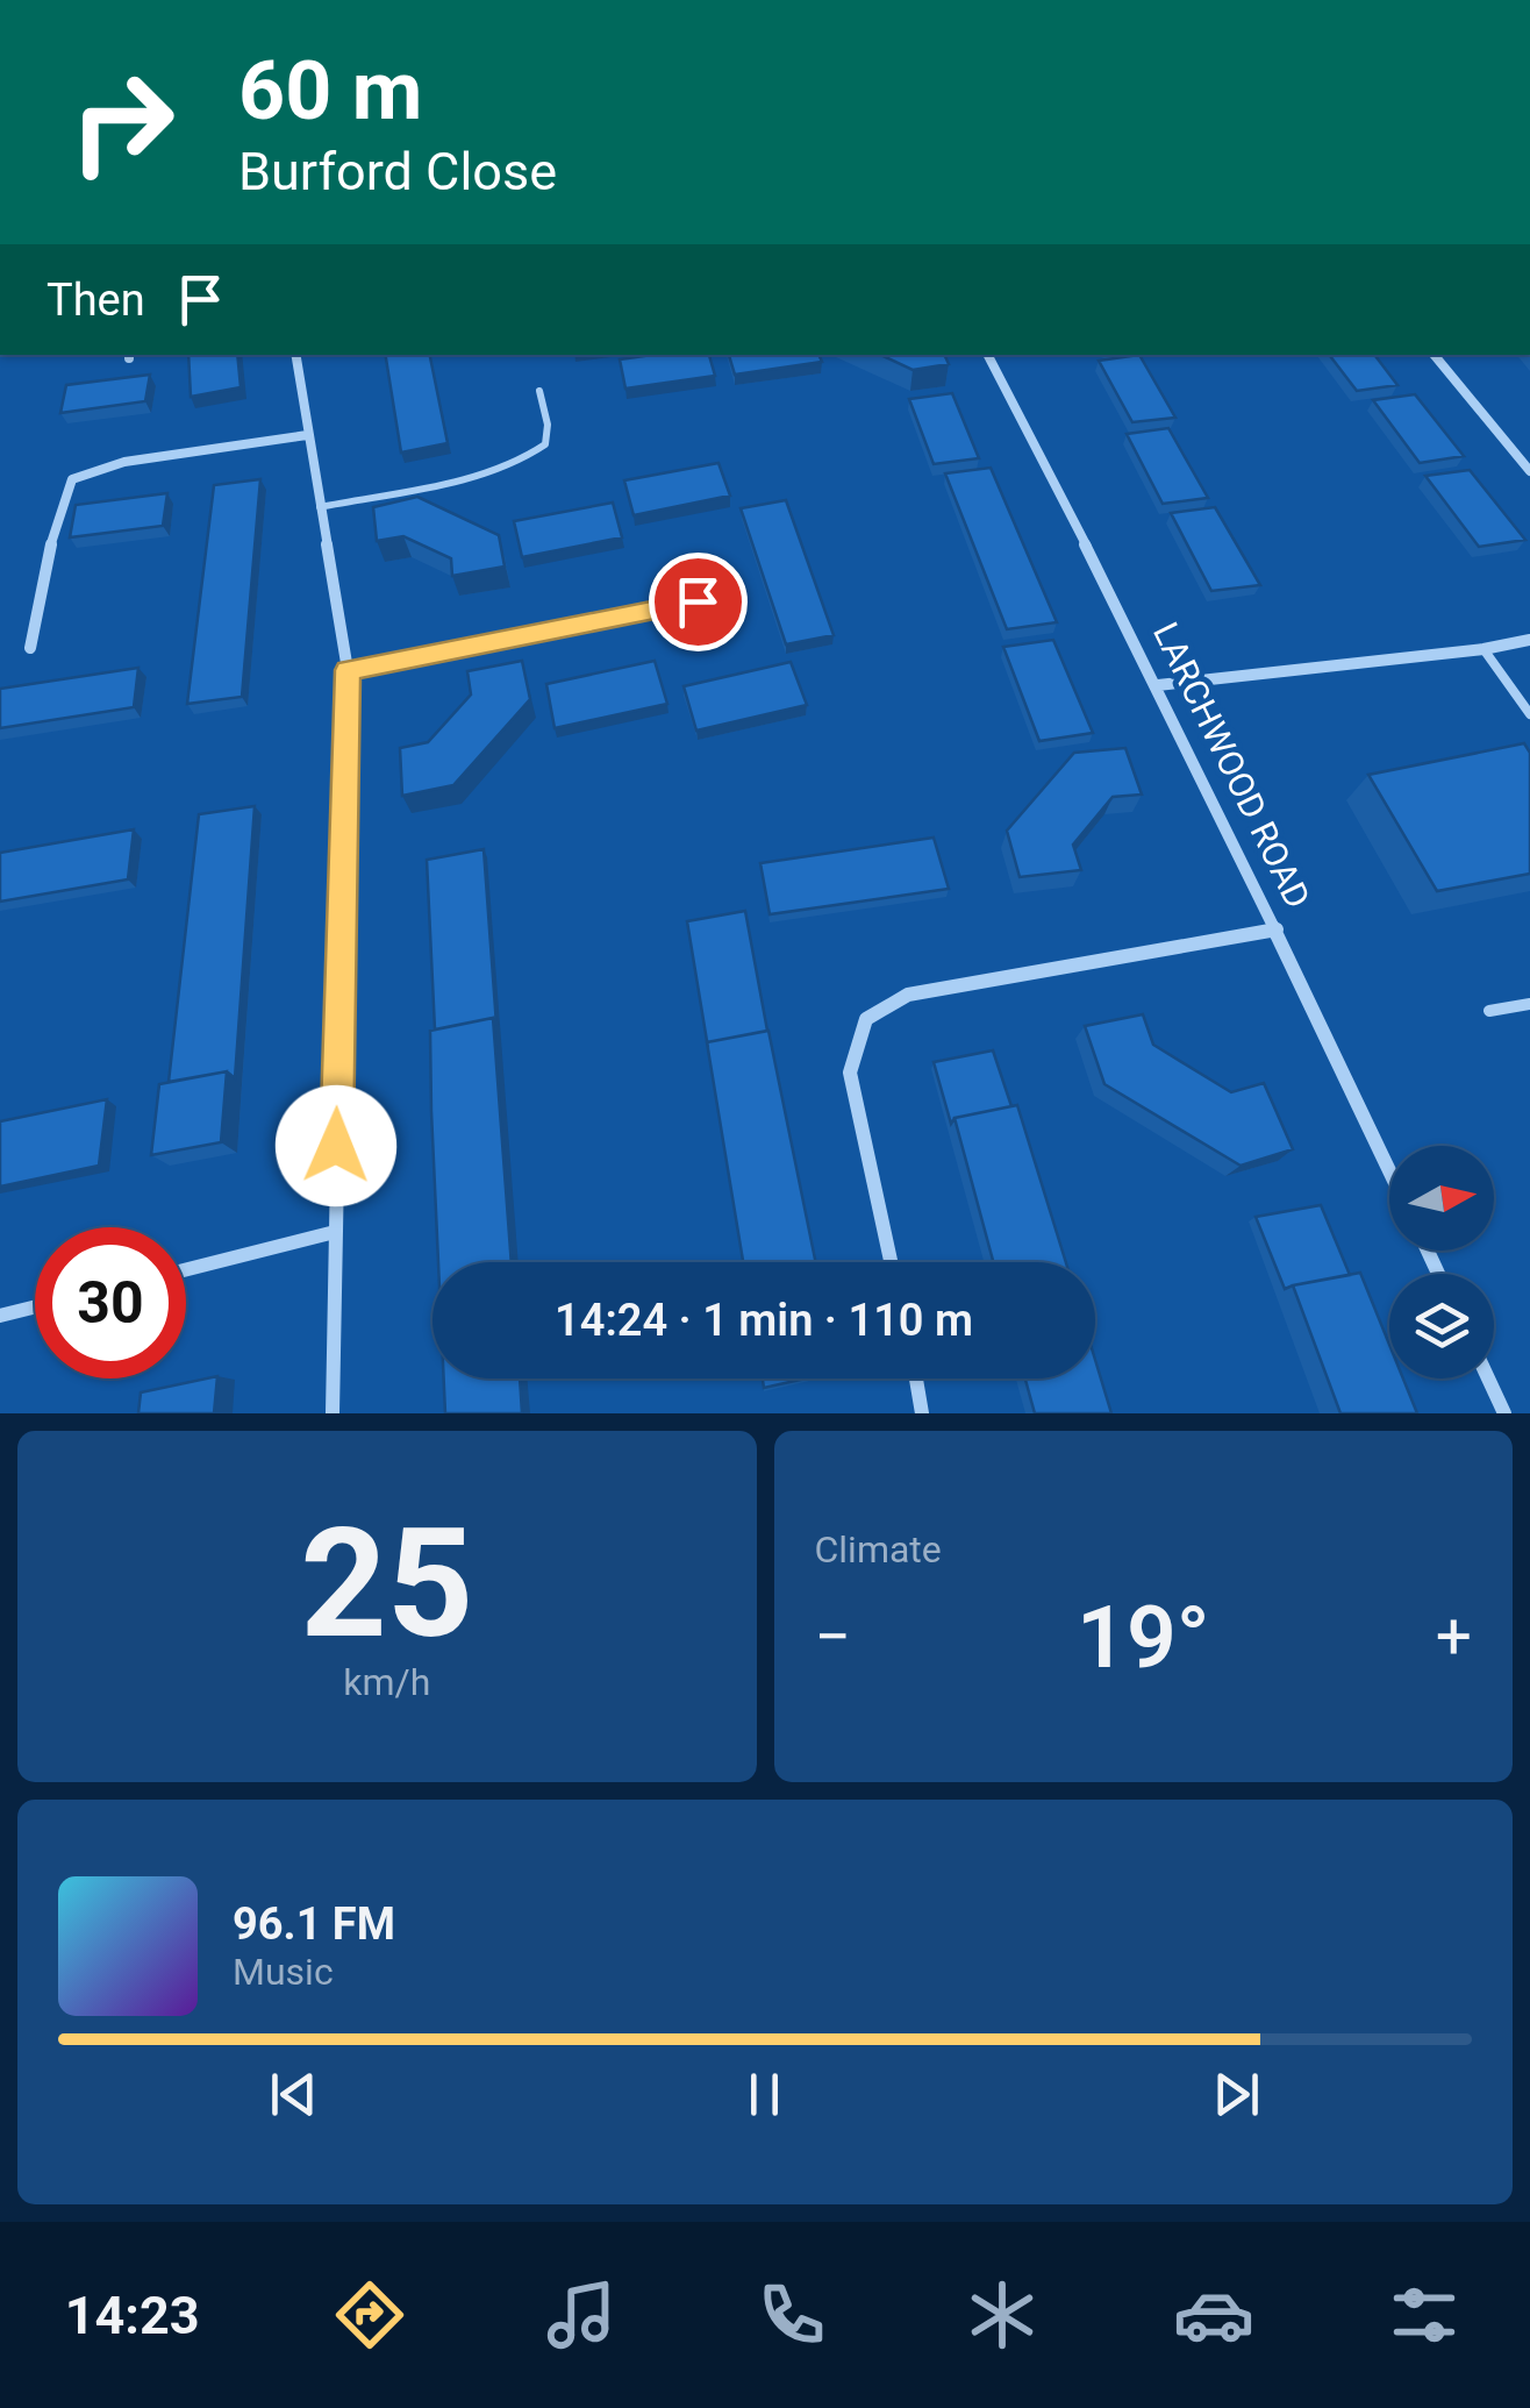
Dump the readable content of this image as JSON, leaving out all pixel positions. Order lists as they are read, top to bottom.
{
  "streets": {
    "street": ["LARCHWOOD ROAD"]
  },
  "north": "right",
  "page": {
    "turn": ["60 m", "Burford Close"],
    "then": "Then",
    "limit": "30",
    "trip": "14:24 · 1 min · 110 m",
    "tile": [
      ["25", "km/h"],
      "Climate"
    ],
    "heat": ["−", "19°", "+"],
    "song": ["96.1 FM", "Music"],
    "tabs": "14:23"
  }
}
